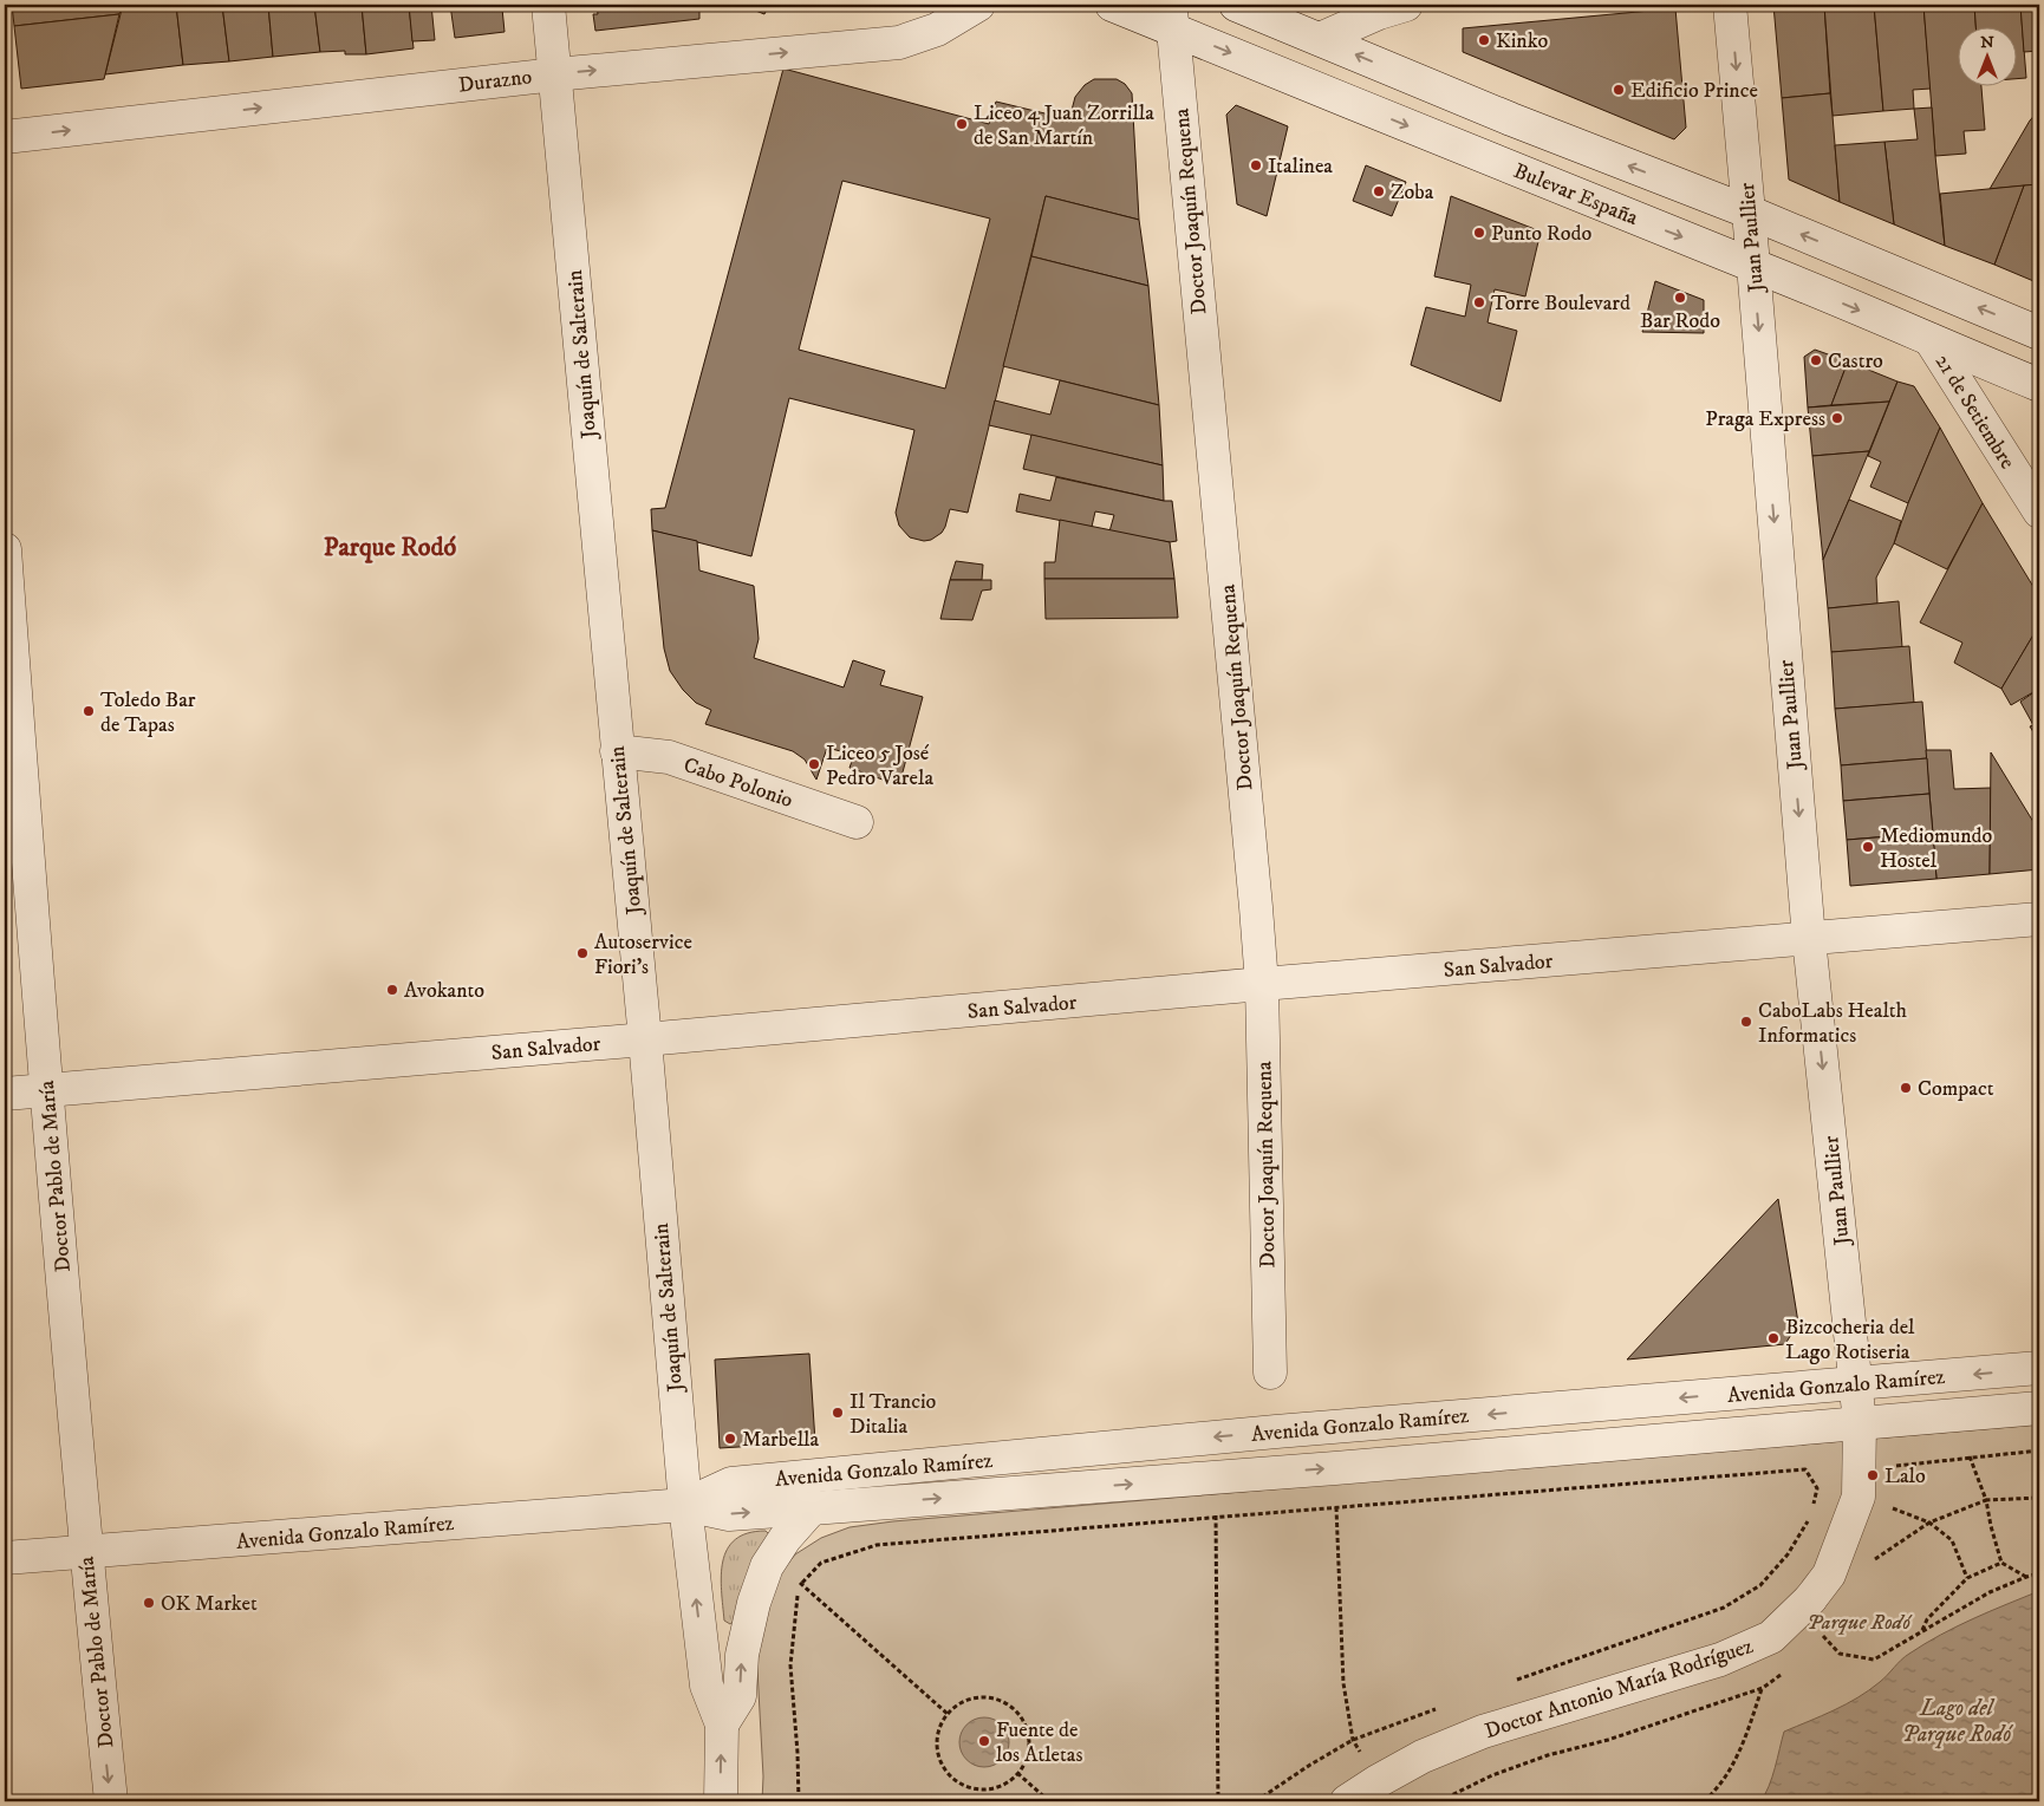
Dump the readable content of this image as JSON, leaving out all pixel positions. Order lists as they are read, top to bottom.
{
  "streets": {
    "street": [
      "Durazno",
      "Bulevar España",
      "Doctor Joaquín Requena",
      "Juan Paullier",
      "Joaquín de Salterain",
      "21 de Setiembre",
      "Cabo Polonio",
      "San Salvador",
      "Doctor Pablo de María",
      "Avenida Gonzalo Ramírez",
      "Doctor Antonio María Rodríguez"
    ]
  },
  "crossings": [
    ["Durazno", "Joaquín de Salterain"],
    ["Bulevar España", "Doctor Joaquín Requena"],
    ["Bulevar España", "Juan Paullier"],
    ["Bulevar España", "21 de Setiembre"],
    ["Doctor Joaquín Requena", "San Salvador"],
    ["Juan Paullier", "San Salvador"],
    ["Juan Paullier", "Avenida Gonzalo Ramírez"],
    ["Juan Paullier", "Doctor Antonio María Rodríguez"],
    ["Joaquín de Salterain", "Cabo Polonio"],
    ["Joaquín de Salterain", "San Salvador"],
    ["Joaquín de Salterain", "Avenida Gonzalo Ramírez"],
    ["San Salvador", "Doctor Pablo de María"],
    ["Doctor Pablo de María", "Avenida Gonzalo Ramírez"],
    ["Avenida Gonzalo Ramírez", "Doctor Antonio María Rodríguez"]
  ],
  "one_way": ["Durazno", "Juan Paullier"],
  "districts": ["Parque Rodó"],
  "water": ["Lago del Parque Rodó"],
  "parks": ["Parque Rodó"],
  "places": [
    "Kinko",
    "Edificio Prince",
    "Liceo 4 Juan Zorrilla de San Martín",
    "Italinea",
    "Zoba",
    "Punto Rodo",
    "Bar Rodo",
    "Torre Boulevard",
    "Castro",
    "Praga Express",
    "Toledo Bar de Tapas",
    "Liceo 5 José Pedro Varela",
    "Mediomundo Hostel",
    "Autoservice Fiori's",
    "Avokanto",
    "CaboLabs Health Informatics",
    "Compact",
    "Bizcocheria del Lago Rotiseria",
    "Il Trancio Ditalia",
    "Marbella",
    "Lalo",
    "OK Market",
    "Fuente de los Atletas"
  ],
  "north": "top"
}
